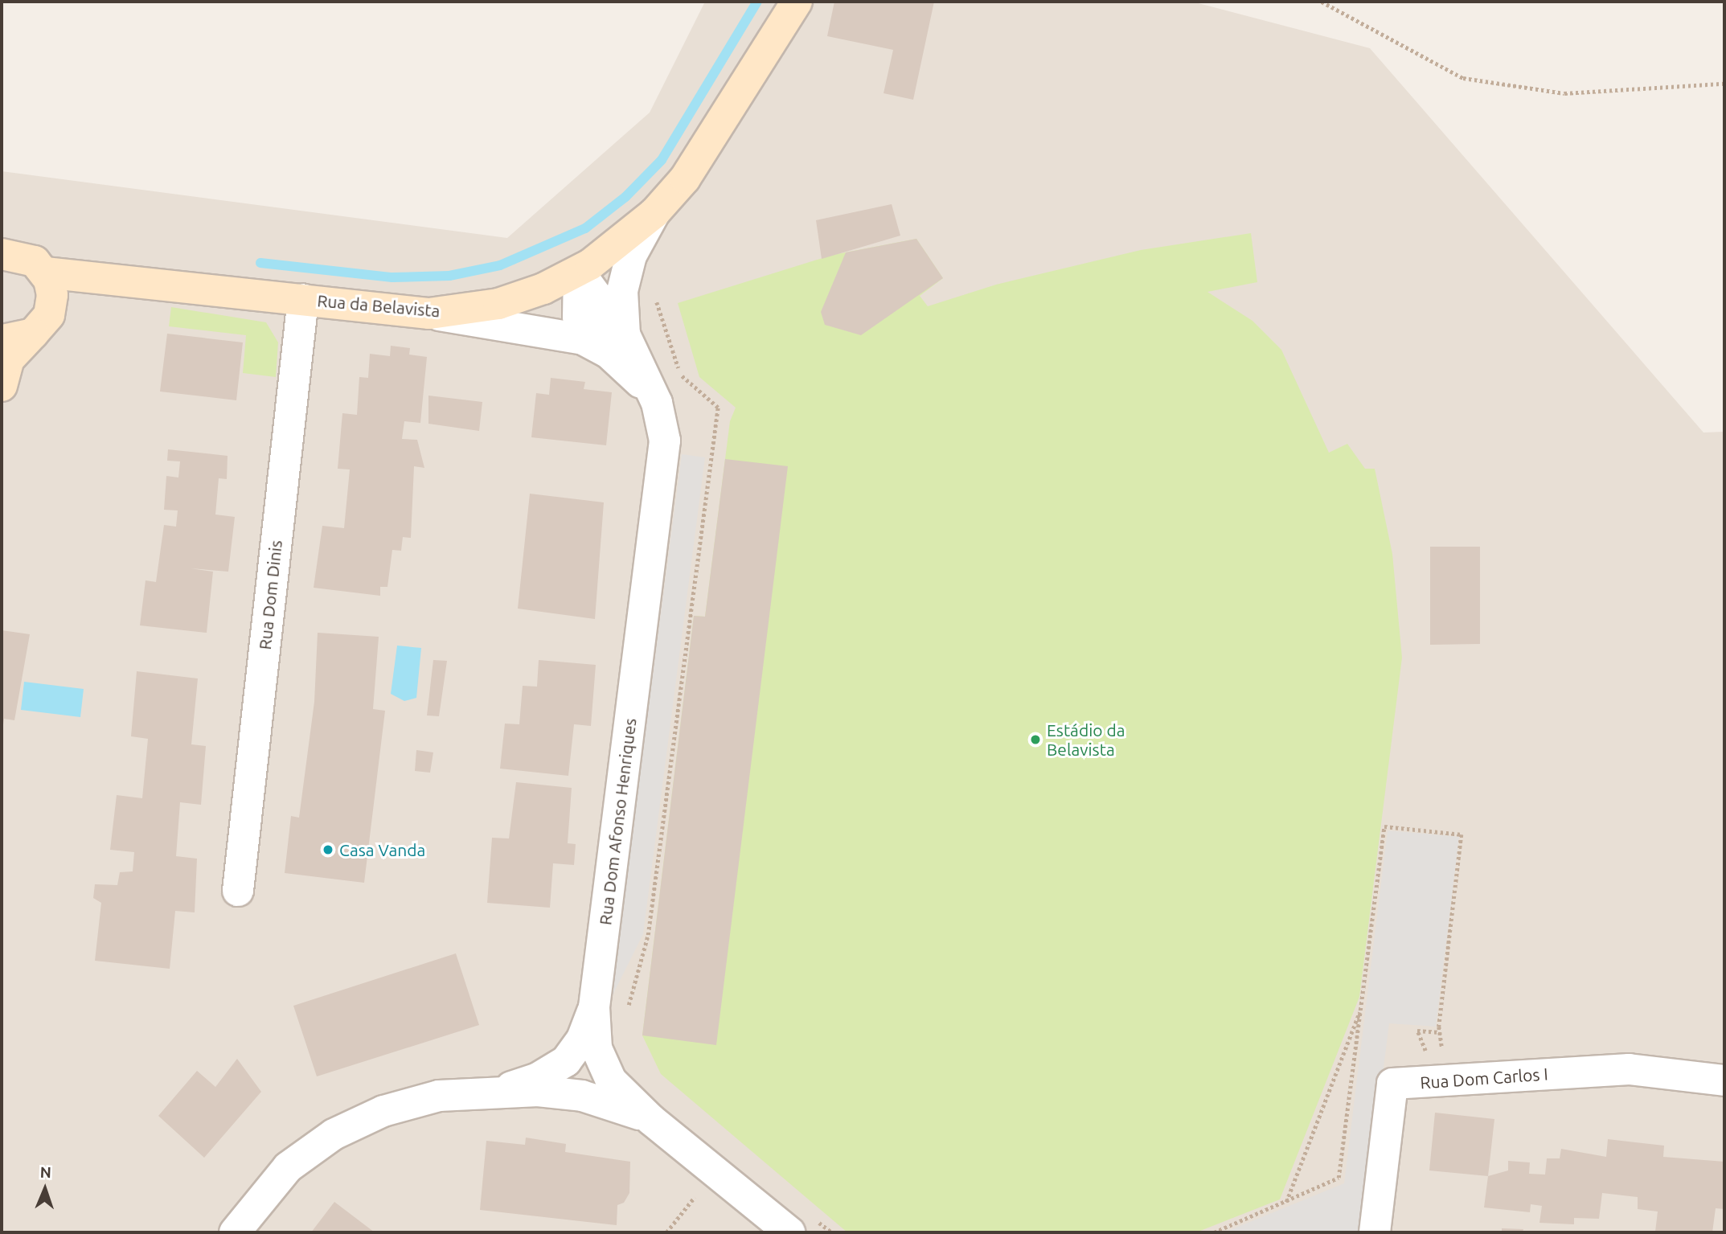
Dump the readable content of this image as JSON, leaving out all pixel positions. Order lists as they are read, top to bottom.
{
  "streets": {
    "street": [
      "Rua da Belavista",
      "Rua Dom Dinis",
      "Rua Dom Afonso Henriques",
      "Rua Dom Carlos I"
    ]
  },
  "crossings": [
    ["Rua da Belavista", "Rua Dom Dinis"]
  ],
  "places": ["Estádio da Belavista", "Casa Vanda"],
  "north": "top"
}
